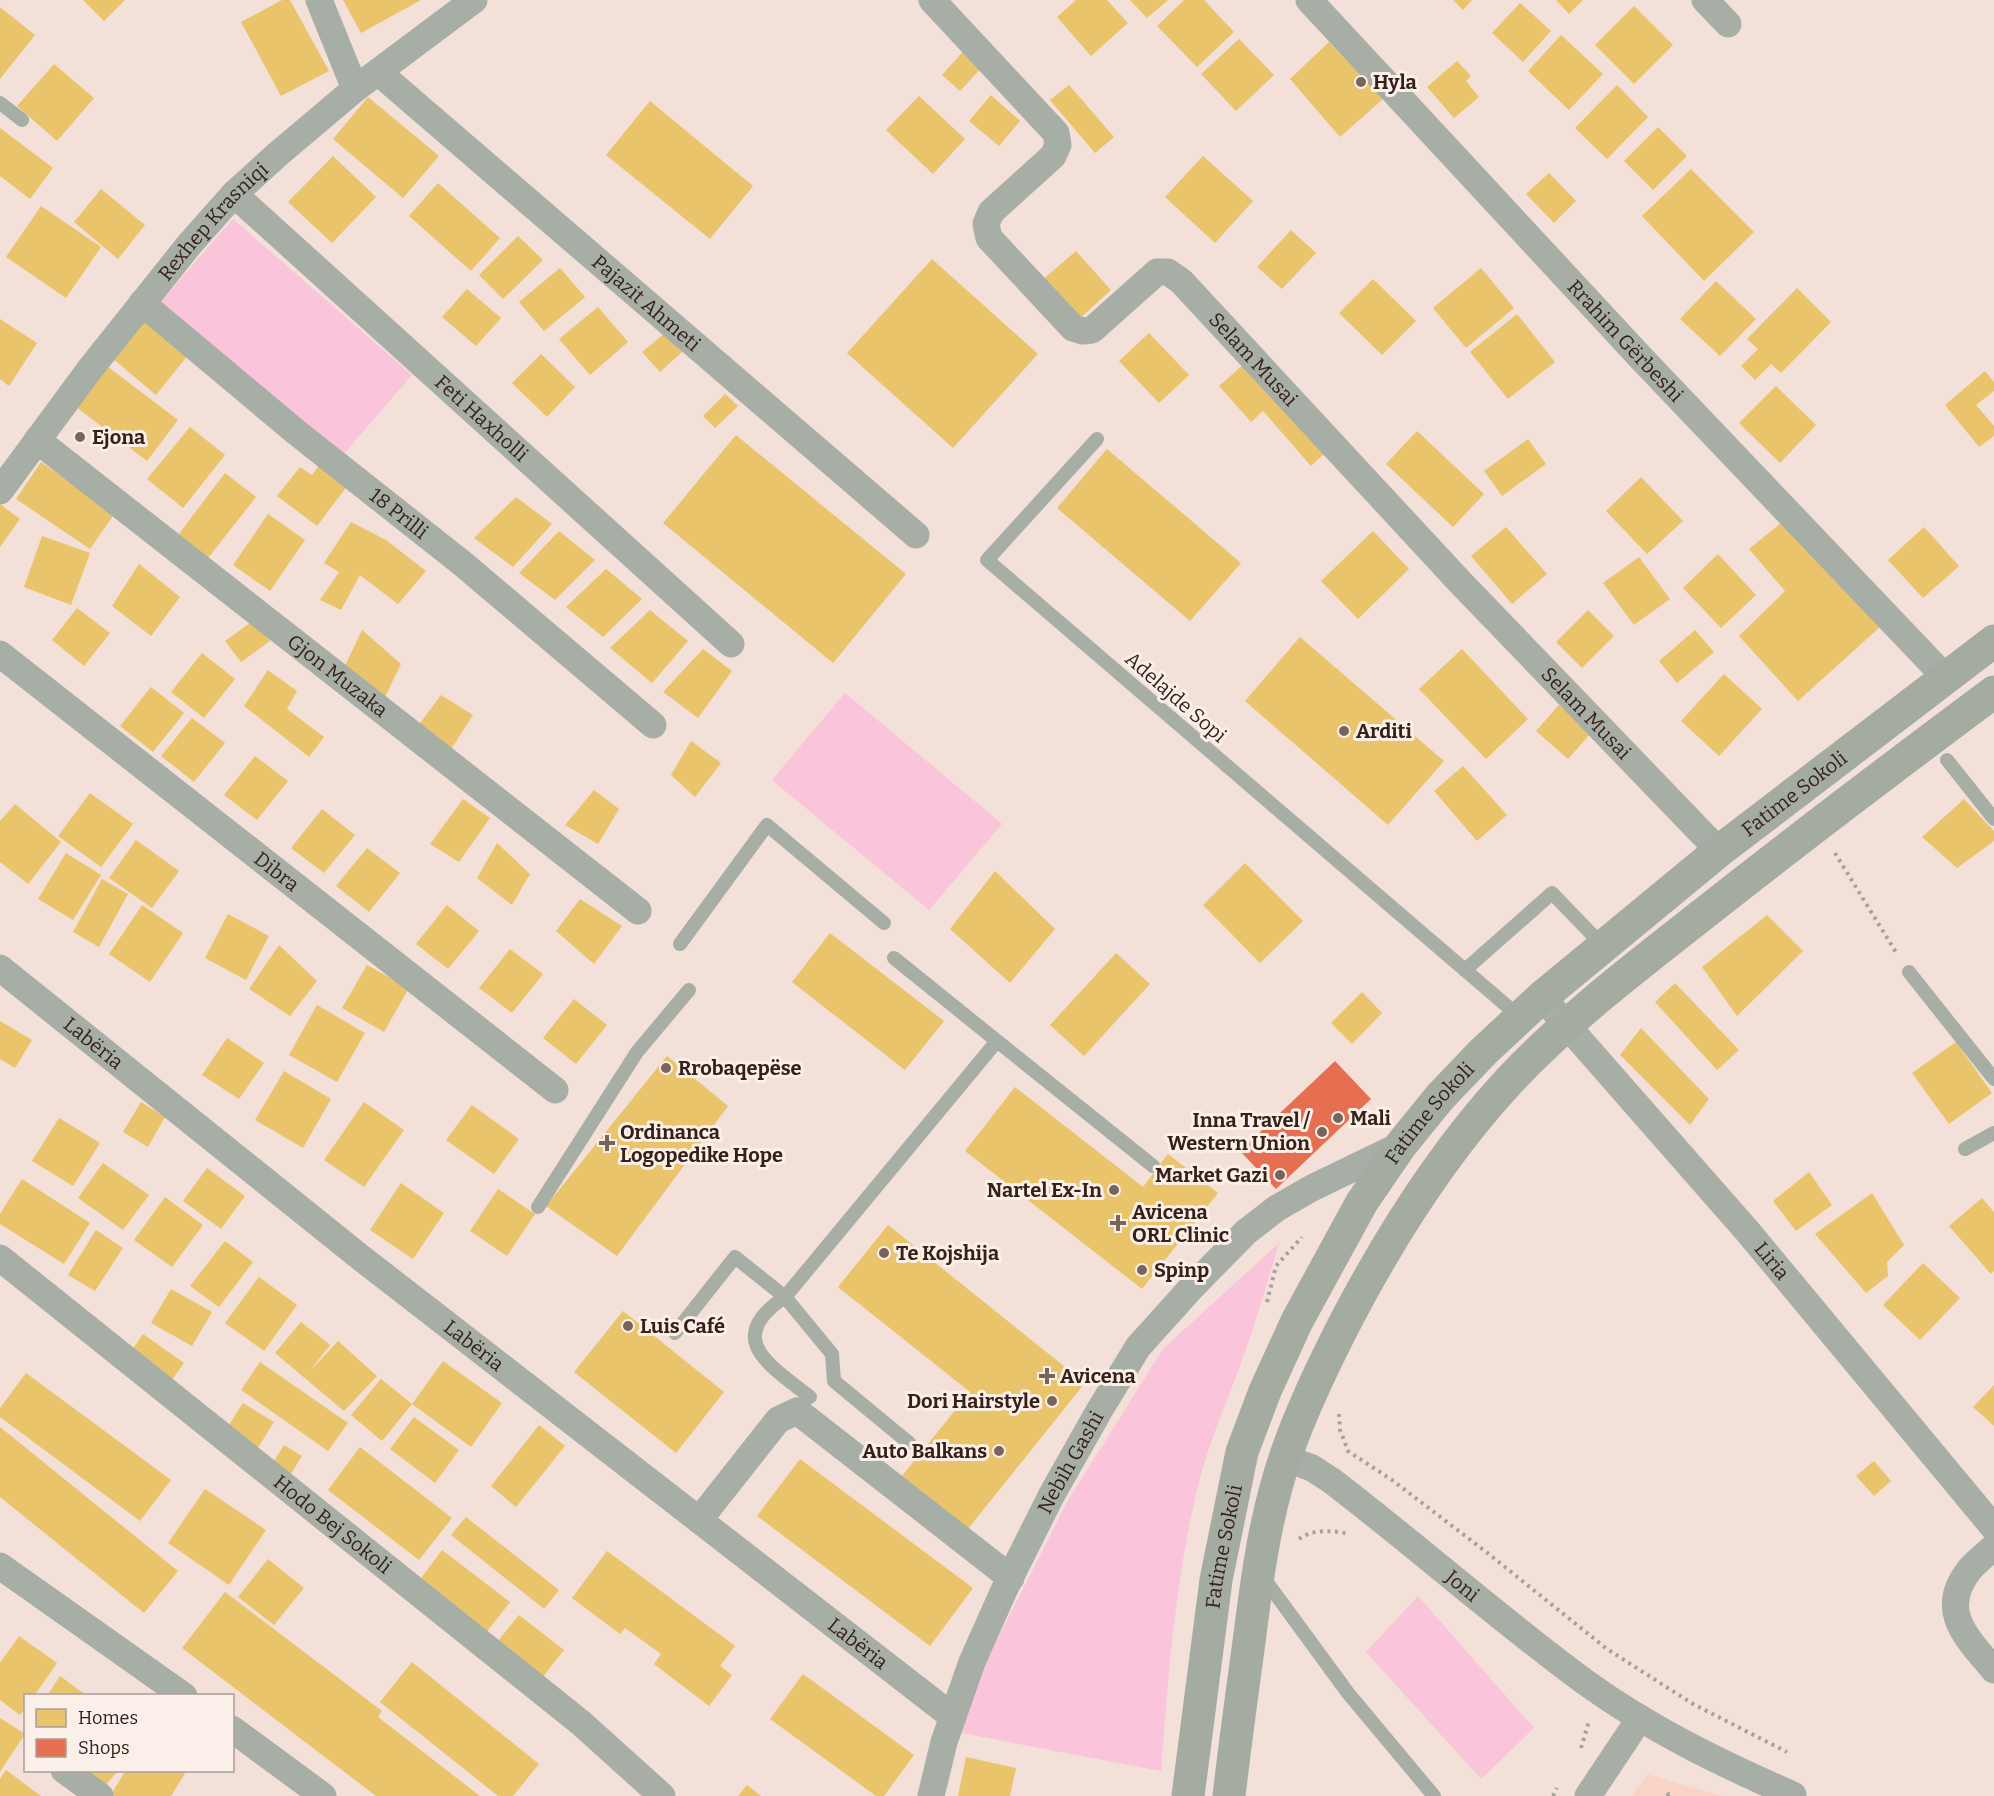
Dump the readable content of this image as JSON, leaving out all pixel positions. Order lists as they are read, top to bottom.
{
  "streets": {
    "street": [
      "Rexhep Krasniqi",
      "Pajazit Ahmeti",
      "Rrahim Gërbeshi",
      "Selam Musai",
      "Feti Haxholli",
      "18 Prilli",
      "Gjon Muzaka",
      "Fatime Sokoli",
      "Dibra",
      "Labëria",
      "Liria",
      "Nebih Gashi",
      "Hodo Bej Sokoli",
      "Joni"
    ],
    "lane": ["Adelajde Sopi"]
  },
  "crossings": [
    ["Rexhep Krasniqi", "Pajazit Ahmeti"],
    ["Rexhep Krasniqi", "Feti Haxholli"],
    ["Rexhep Krasniqi", "18 Prilli"],
    ["Rexhep Krasniqi", "Gjon Muzaka"],
    ["Rrahim Gërbeshi", "Fatime Sokoli"],
    ["Selam Musai", "Fatime Sokoli"],
    ["Adelajde Sopi", "Fatime Sokoli"],
    ["Adelajde Sopi", "Liria"],
    ["Fatime Sokoli", "Liria"],
    ["Fatime Sokoli", "Nebih Gashi"],
    ["Fatime Sokoli", "Joni"],
    ["Labëria", "Nebih Gashi"]
  ],
  "places": {
    "other": [
      "Hyla",
      "Ejona",
      "Arditi",
      "Rrobaqepëse",
      "Mali",
      "Inna Travel / Western Union",
      "Market Gazi",
      "Nartel Ex-In",
      "Te Kojshija",
      "Spinp",
      "Luis Café",
      "Dori Hairstyle",
      "Auto Balkans"
    ],
    "health": ["Ordinanca Logopedike Hope", "Avicena ORL Clinic", "Avicena"]
  },
  "legend": ["Homes", "Shops"]
}
